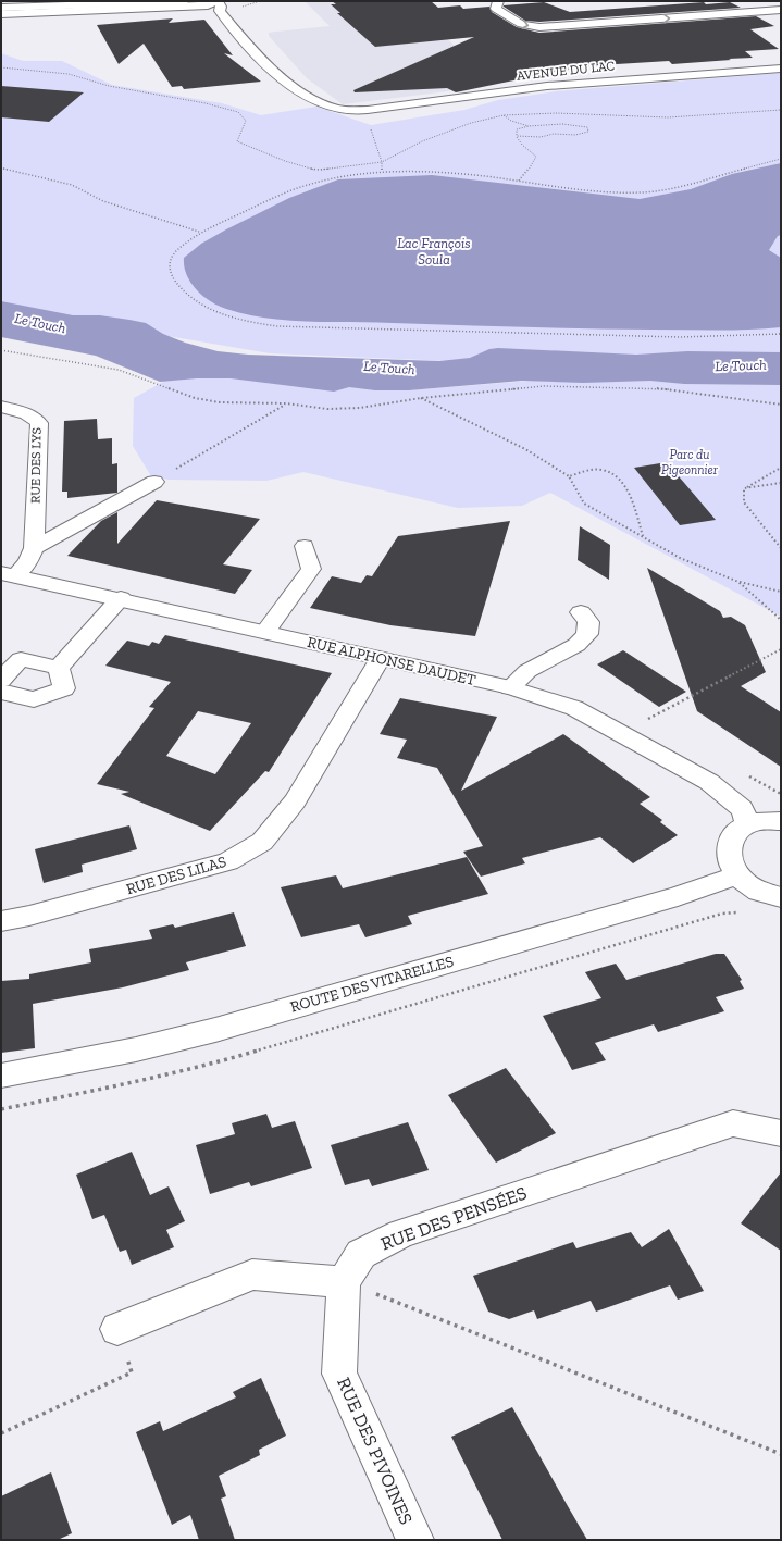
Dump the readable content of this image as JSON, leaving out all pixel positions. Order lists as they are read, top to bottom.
{
  "streets": {
    "street": [
      "AVENUE DU LAC",
      "RUE DES LYS",
      "RUE ALPHONSE DAUDET",
      "RUE DES LILAS",
      "ROUTE DES VITARELLES",
      "RUE DES PENSÉES",
      "RUE DES PIVOINES"
    ]
  },
  "crossings": [
    ["RUE DES LYS", "RUE ALPHONSE DAUDET"],
    ["RUE ALPHONSE DAUDET", "RUE DES LILAS"],
    ["RUE DES PENSÉES", "RUE DES PIVOINES"]
  ],
  "water": ["Lac François Soula", "Le Touch"],
  "parks": ["Parc du Pigeonnier"]
}
